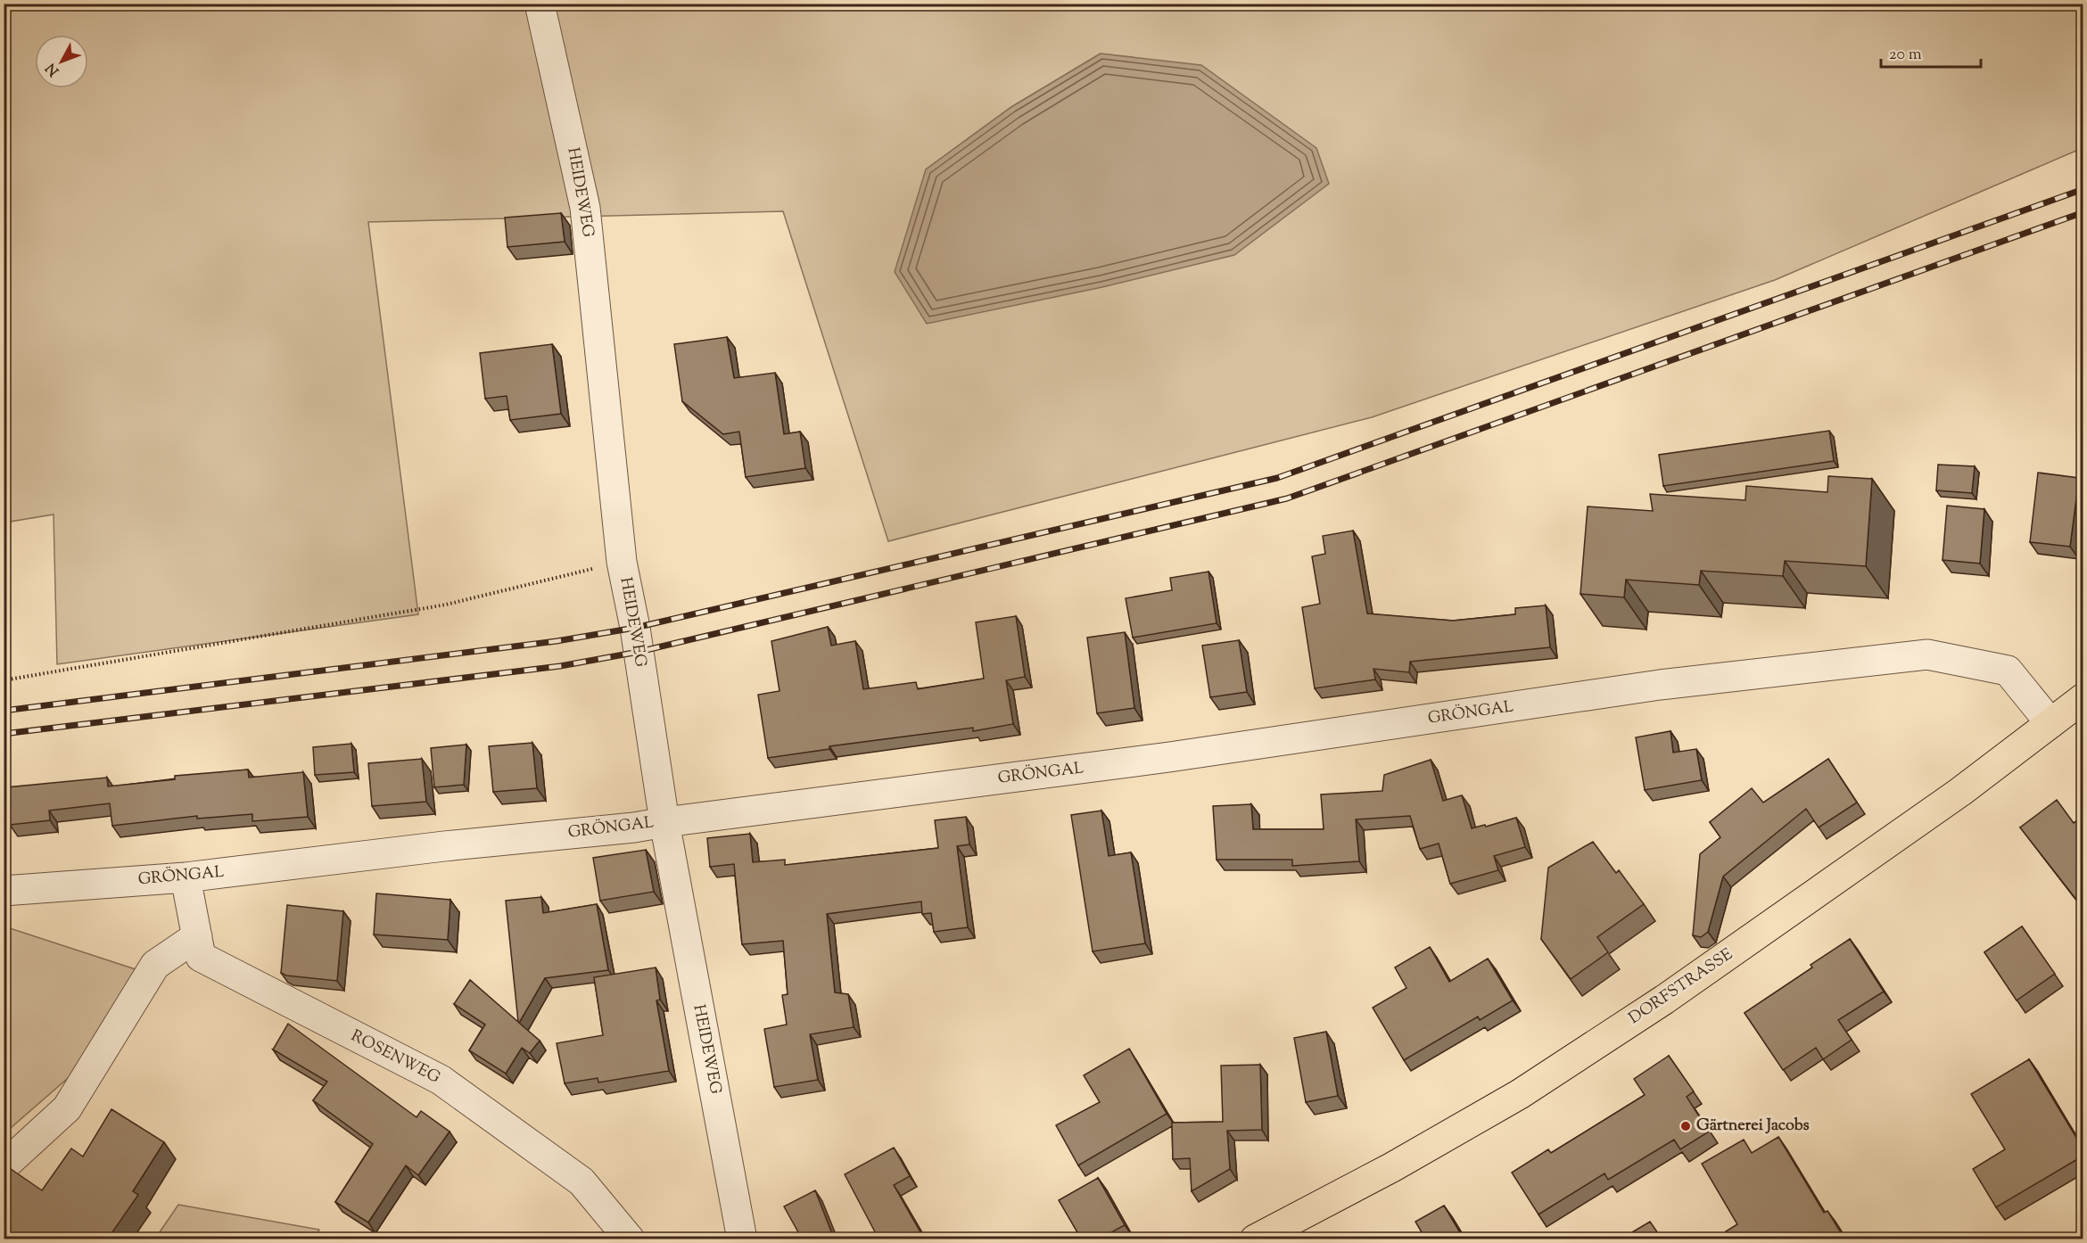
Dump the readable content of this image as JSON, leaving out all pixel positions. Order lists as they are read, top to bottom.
{
  "streets": {
    "main road": ["DORFSTRASSE"],
    "street": ["HEIDEWEG", "GRÖNGAL", "ROSENWEG"]
  },
  "crossings": [
    ["HEIDEWEG", "GRÖNGAL"],
    ["GRÖNGAL", "DORFSTRASSE"],
    ["GRÖNGAL", "ROSENWEG"]
  ],
  "places": ["Gärtnerei Jacobs"],
  "scale_bar": "20 m",
  "north": "bottom left"
}
